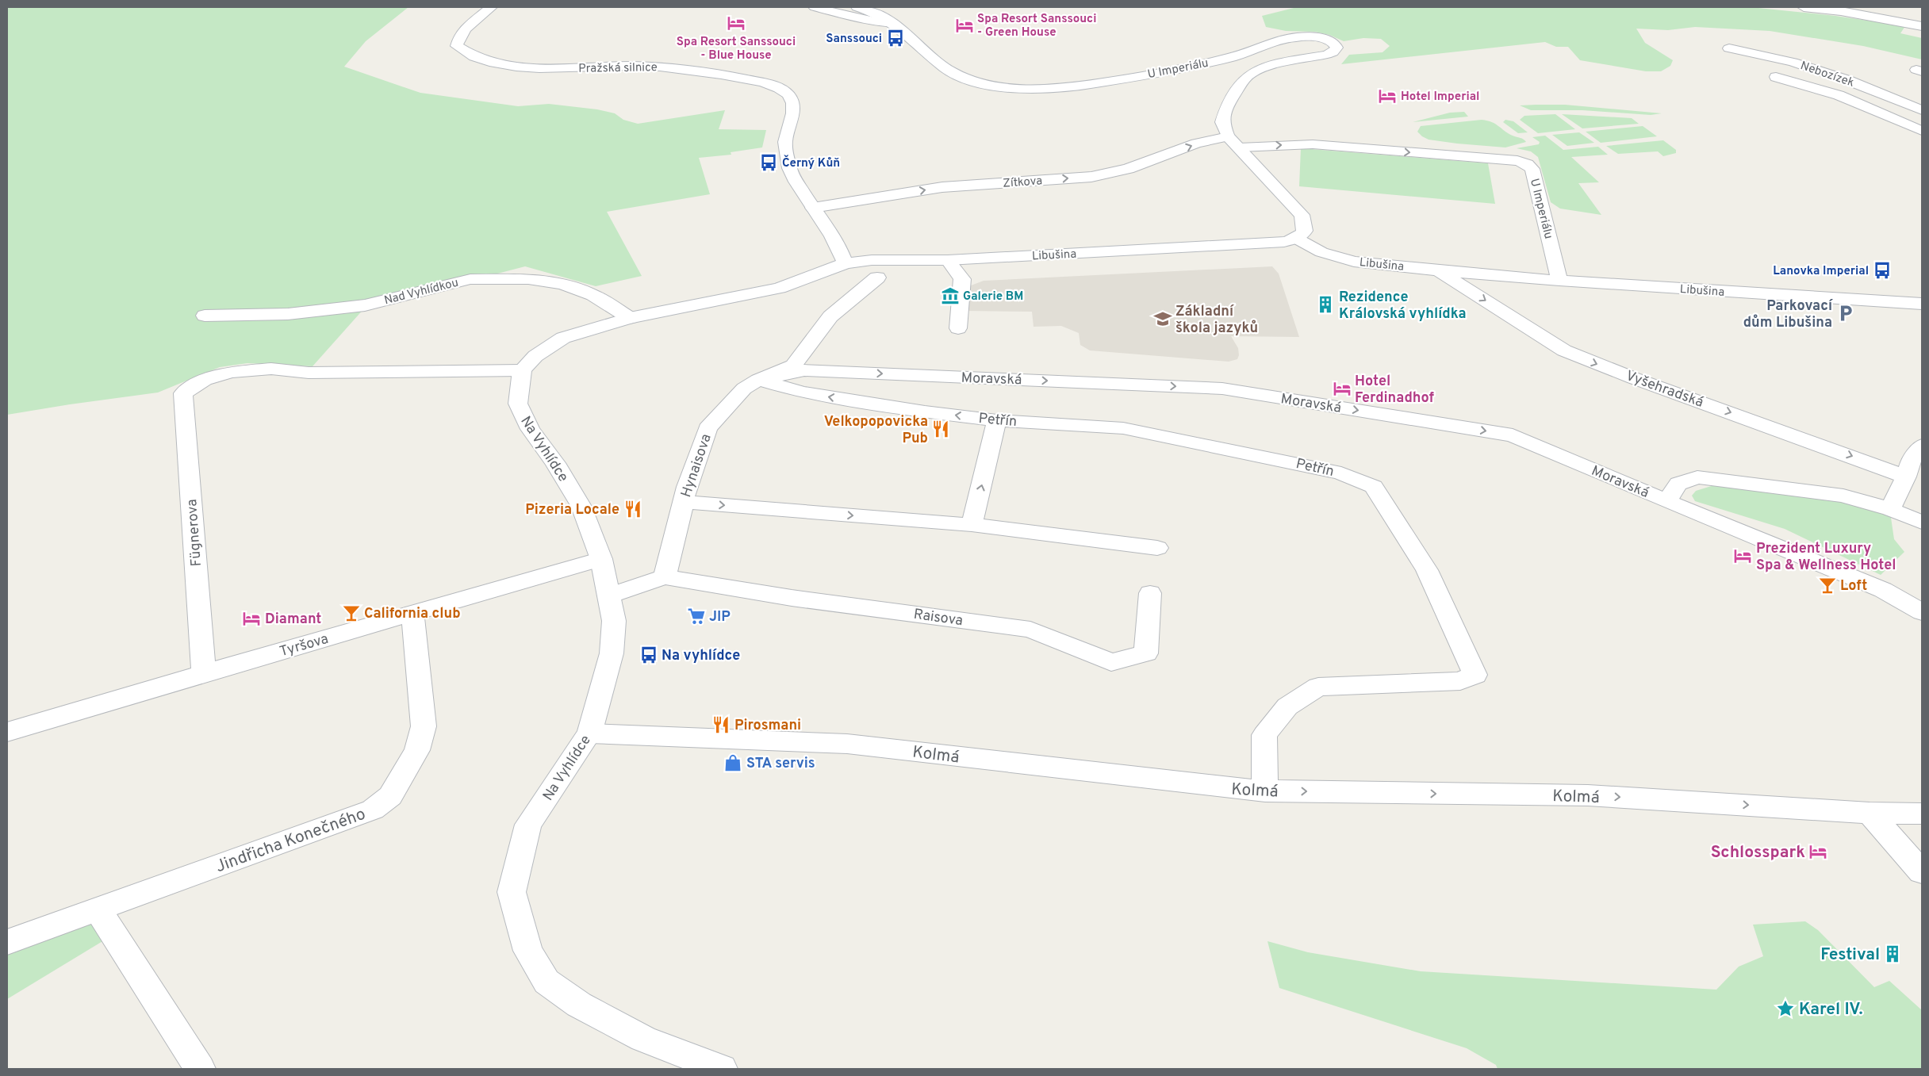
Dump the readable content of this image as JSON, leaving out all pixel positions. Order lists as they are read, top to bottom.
{
  "streets": {
    "street": [
      "Pražská silnice",
      "U Imperiálu",
      "Nebozízek",
      "Zítkova",
      "Libušina",
      "Nad Vyhlídkou",
      "Moravská",
      "Vyšehradská",
      "Petřín",
      "Na Vyhlídce",
      "Hynaisova",
      "Fügnerova",
      "Raisova",
      "Tyršova",
      "Kolmá",
      "Jindřicha Konečného"
    ]
  },
  "crossings": [
    ["Pražská silnice", "Zítkova"],
    ["Pražská silnice", "Libušina"],
    ["U Imperiálu", "Zítkova"],
    ["U Imperiálu", "Libušina"],
    ["Libušina", "Vyšehradská"],
    ["Moravská", "Petřín"],
    ["Moravská", "Hynaisova"],
    ["Petřín", "Hynaisova"],
    ["Petřín", "Kolmá"],
    ["Na Vyhlídce", "Fügnerova"],
    ["Na Vyhlídce", "Tyršova"],
    ["Na Vyhlídce", "Kolmá"],
    ["Hynaisova", "Raisova"],
    ["Fügnerova", "Tyršova"],
    ["Tyršova", "Jindřicha Konečného"]
  ],
  "one_way": ["Zítkova", "Vyšehradská", "Kolmá"],
  "places": {
    "hotel": [
      "Spa Resort Sanssouci - Blue House",
      "Spa Resort Sanssouci - Green House",
      "Hotel Imperial",
      "Hotel Ferdinadhof",
      "Prezident Luxury Spa & Wellness Hotel",
      "Diamant",
      "Schlosspark"
    ],
    "bus stop": [
      "Sanssouci",
      "Černý Kůň",
      "Lanovka Imperial",
      "Na vyhlídce"
    ],
    "museum": ["Galerie BM"],
    "building": ["Rezidence Královská vyhlídka", "Festival"],
    "parking": ["Parkovací dům Libušina"],
    "school or university": ["Základní škola jazyků"],
    "restaurant": ["Velkopopovicka Pub", "Pizeria Locale", "Pirosmani"],
    "bar": ["Loft", "California club"],
    "supermarket": ["JIP"],
    "shop": ["STA servis"],
    "place": ["Karel IV."]
  }
}
